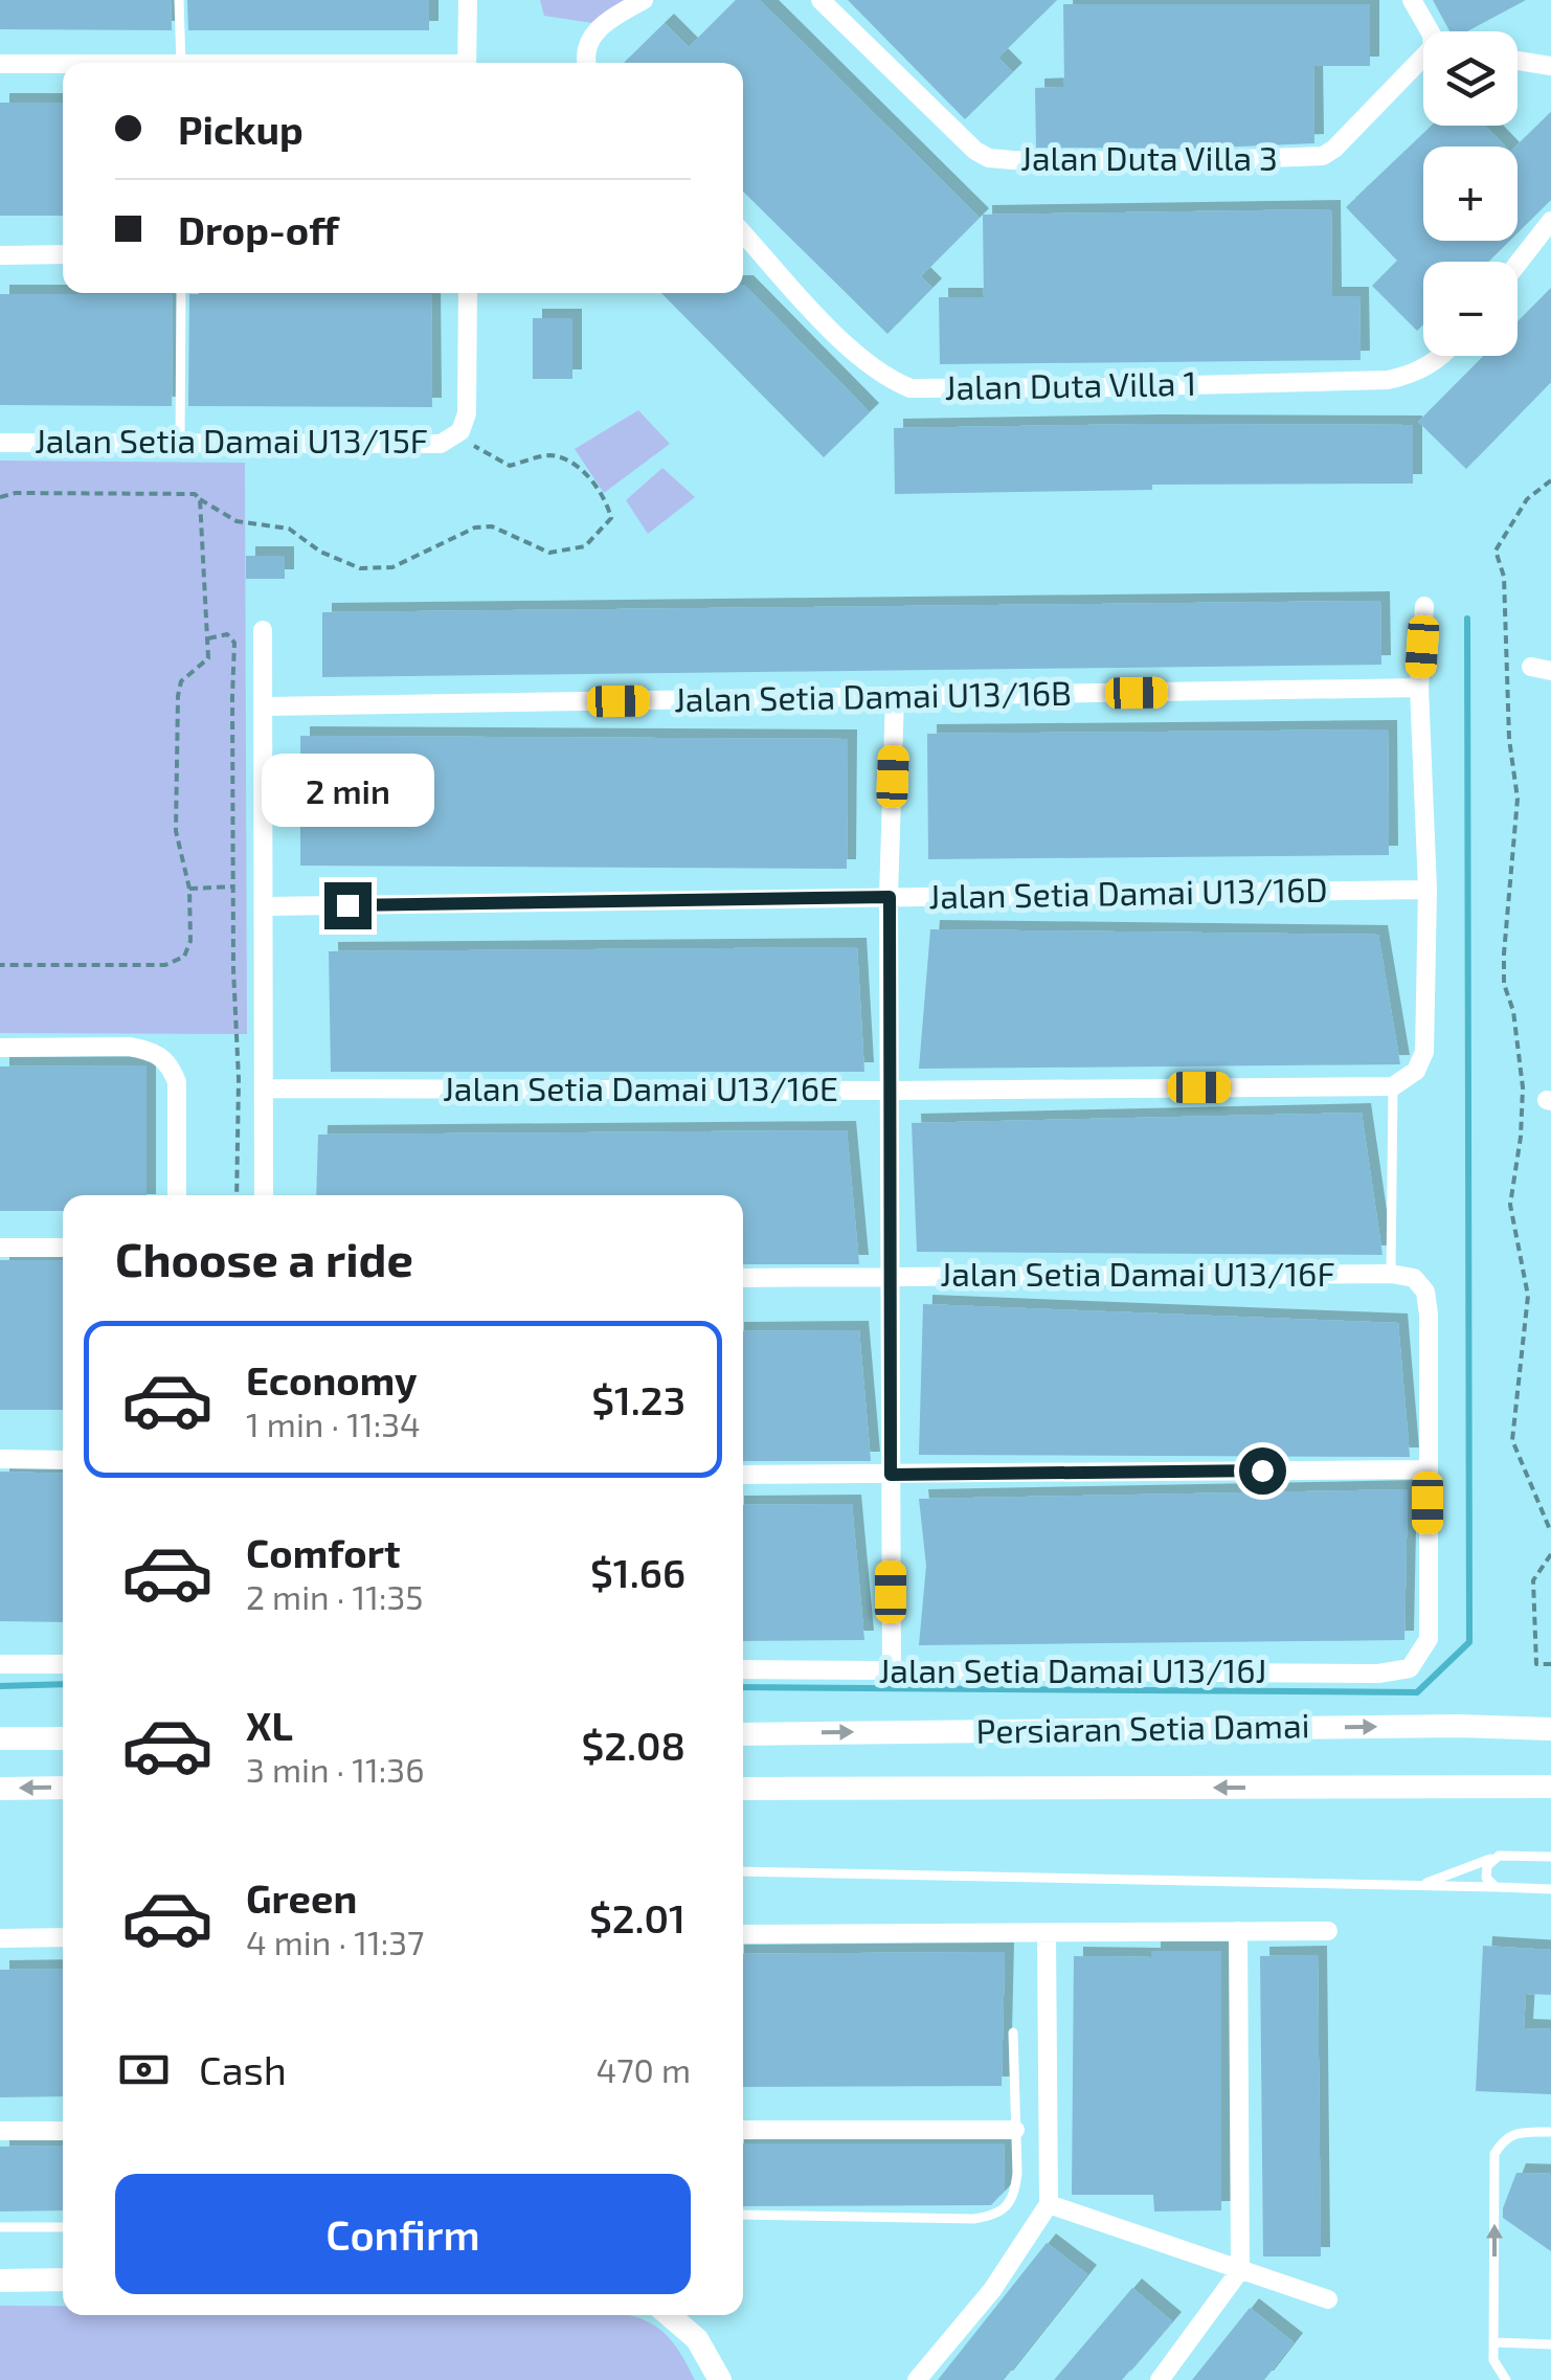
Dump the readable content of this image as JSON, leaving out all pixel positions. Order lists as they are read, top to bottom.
{
  "streets": {
    "street": [
      "Jalan Duta Villa 3",
      "Jalan Duta Villa 1",
      "Jalan Setia Damai U13/15F",
      "Jalan Setia Damai U13/16B",
      "Jalan Setia Damai U13/16D",
      "Jalan Setia Damai U13/16E",
      "Jalan Setia Damai U13/16F",
      "Jalan Setia Damai U13/16J",
      "Persiaran Setia Damai"
    ]
  },
  "crossings": [
    ["Jalan Setia Damai U13/16F", "Jalan Setia Damai U13/16J"]
  ],
  "page": {
    "map_buttons": ["+", "−"],
    "banner": ["Pickup", "Drop-off"],
    "bubble": "2 min",
    "heading": "Choose a ride",
    "list": [
      {
        "name": "Economy",
        "note": "1 min · 11:34",
        "value": "$1.23"
      },
      {
        "name": "Comfort",
        "note": "2 min · 11:35",
        "value": "$1.66"
      },
      {
        "name": "XL",
        "note": "3 min · 11:36",
        "value": "$2.08"
      },
      {
        "name": "Green",
        "note": "4 min · 11:37",
        "value": "$2.01"
      }
    ],
    "pay": ["Cash", "470 m"],
    "buttons": "Confirm"
  }
}
